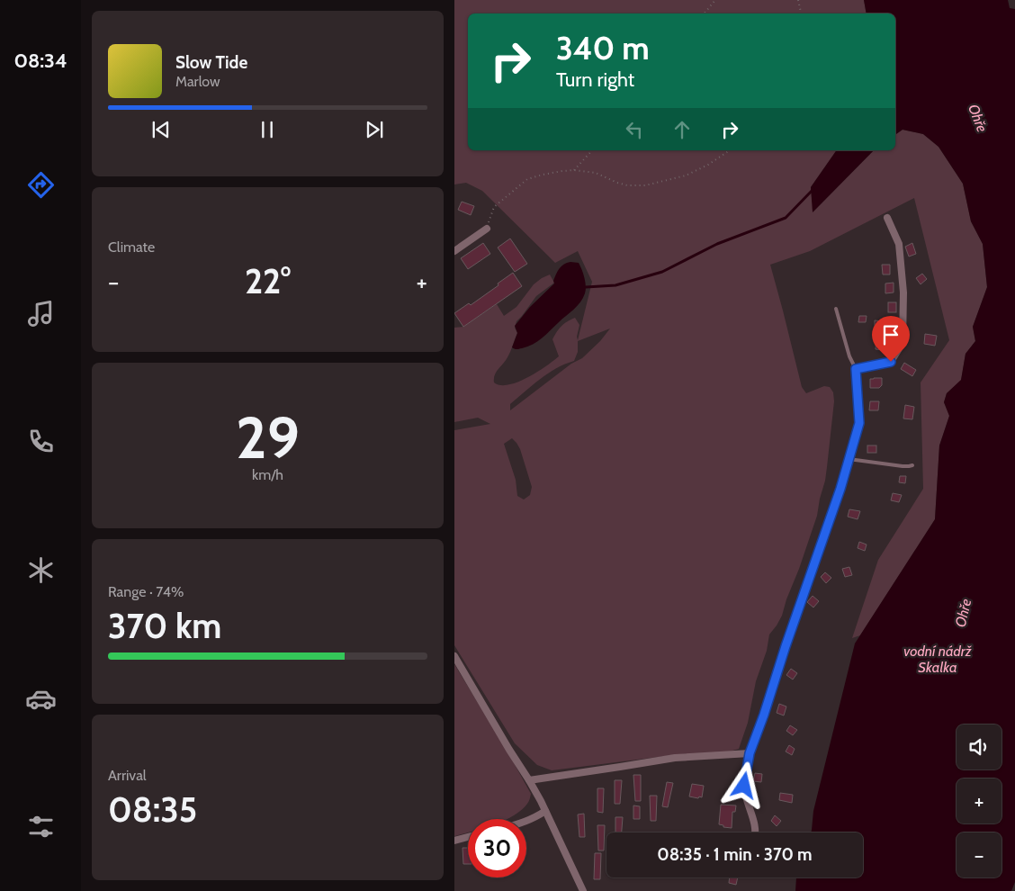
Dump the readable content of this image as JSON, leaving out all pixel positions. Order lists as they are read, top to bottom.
{
  "water": ["Ohře", "vodní nádrž Skalka"],
  "page": {
    "tabs": "08:34",
    "turn": ["340 m", "Turn right"],
    "song": ["Slow Tide", "Marlow"],
    "tile": [
      "Climate",
      ["29", "km/h"],
      ["Range · 74%", "370 km"],
      ["Arrival", "08:35"]
    ],
    "heat": ["−", "22°", "+"],
    "map_buttons": ["+", "−"],
    "limit": "30",
    "trip": "08:35 · 1 min · 370 m"
  }
}
